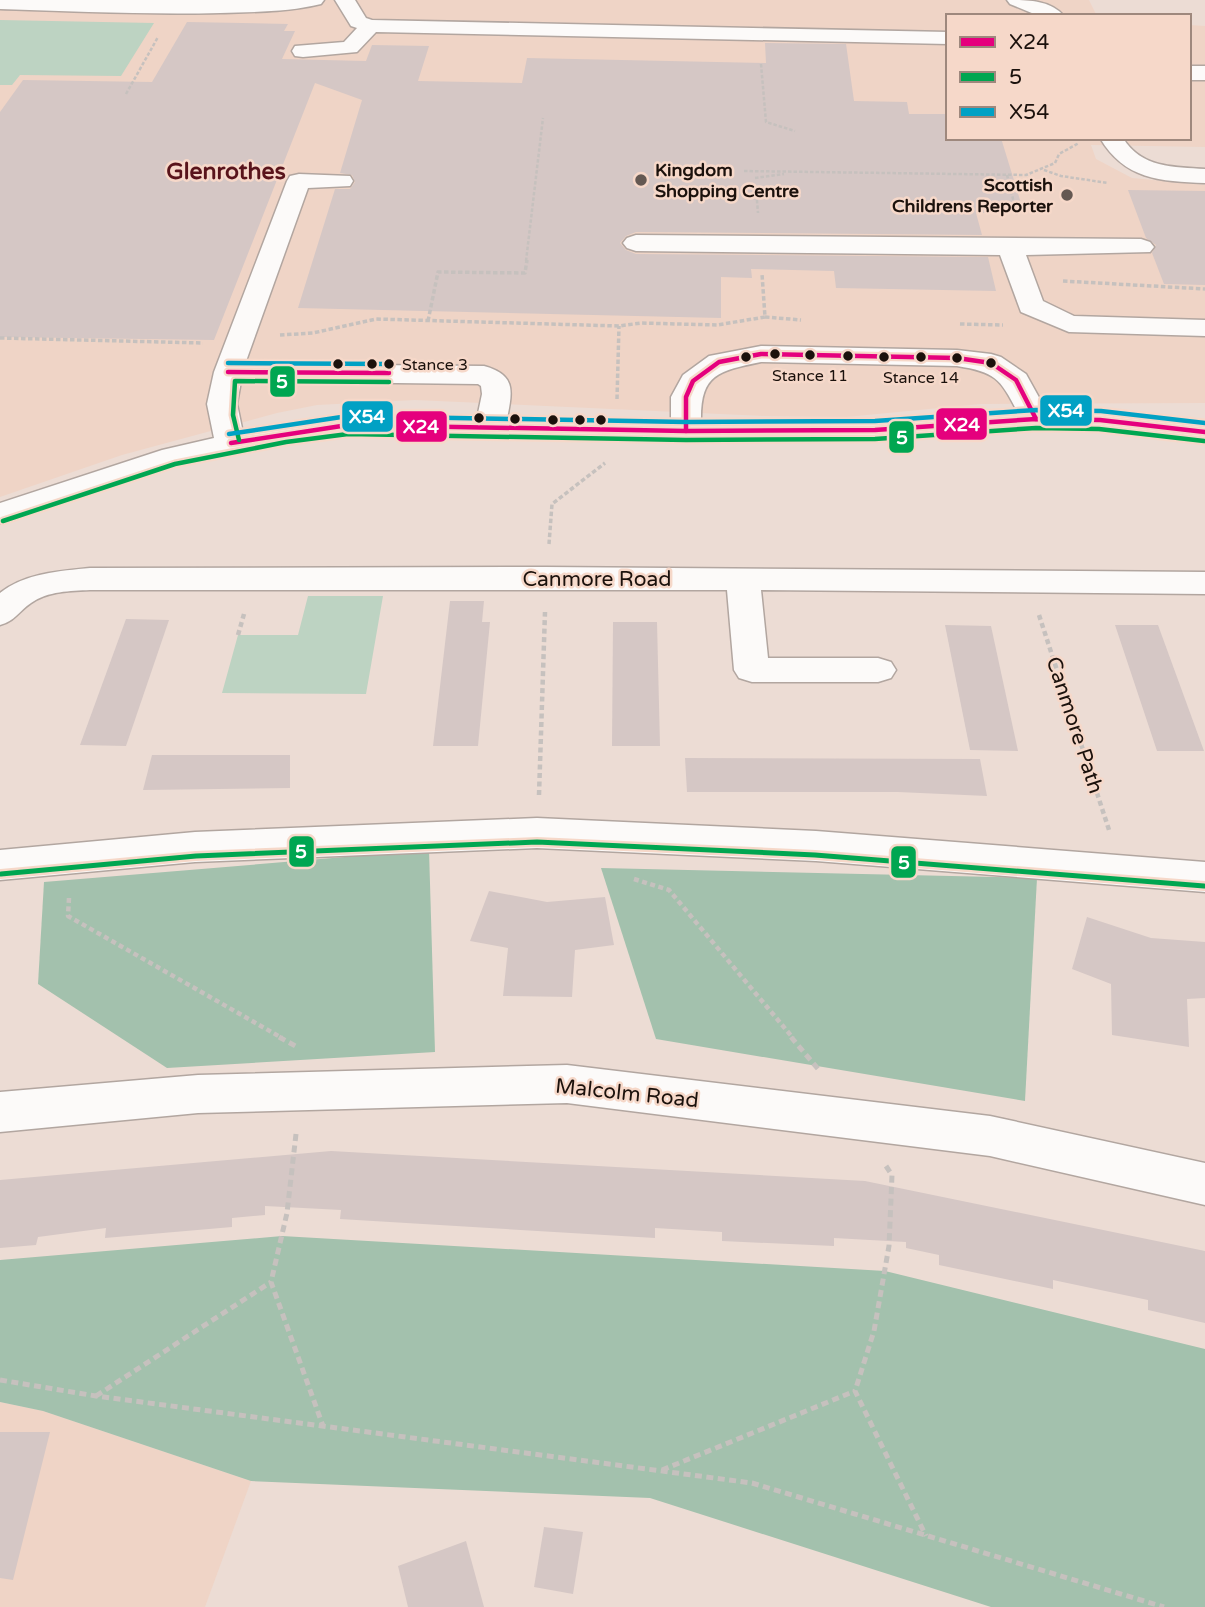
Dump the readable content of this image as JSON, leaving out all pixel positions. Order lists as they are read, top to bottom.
{
  "streets": {
    "street": ["Canmore Road", "Malcolm Road"],
    "path": ["Canmore Path"]
  },
  "crossings": [
    ["Canmore Road", "Canmore Path"]
  ],
  "districts": ["Glenrothes"],
  "places": [
    "Kingdom Shopping Centre",
    "Scottish Childrens Reporter",
    "Stance 11",
    "Stance 14",
    "Stance 3"
  ],
  "lines": ["transit line X24", "transit line X54", "transit line 5"],
  "legend": ["X24", "5", "X54"]
}
